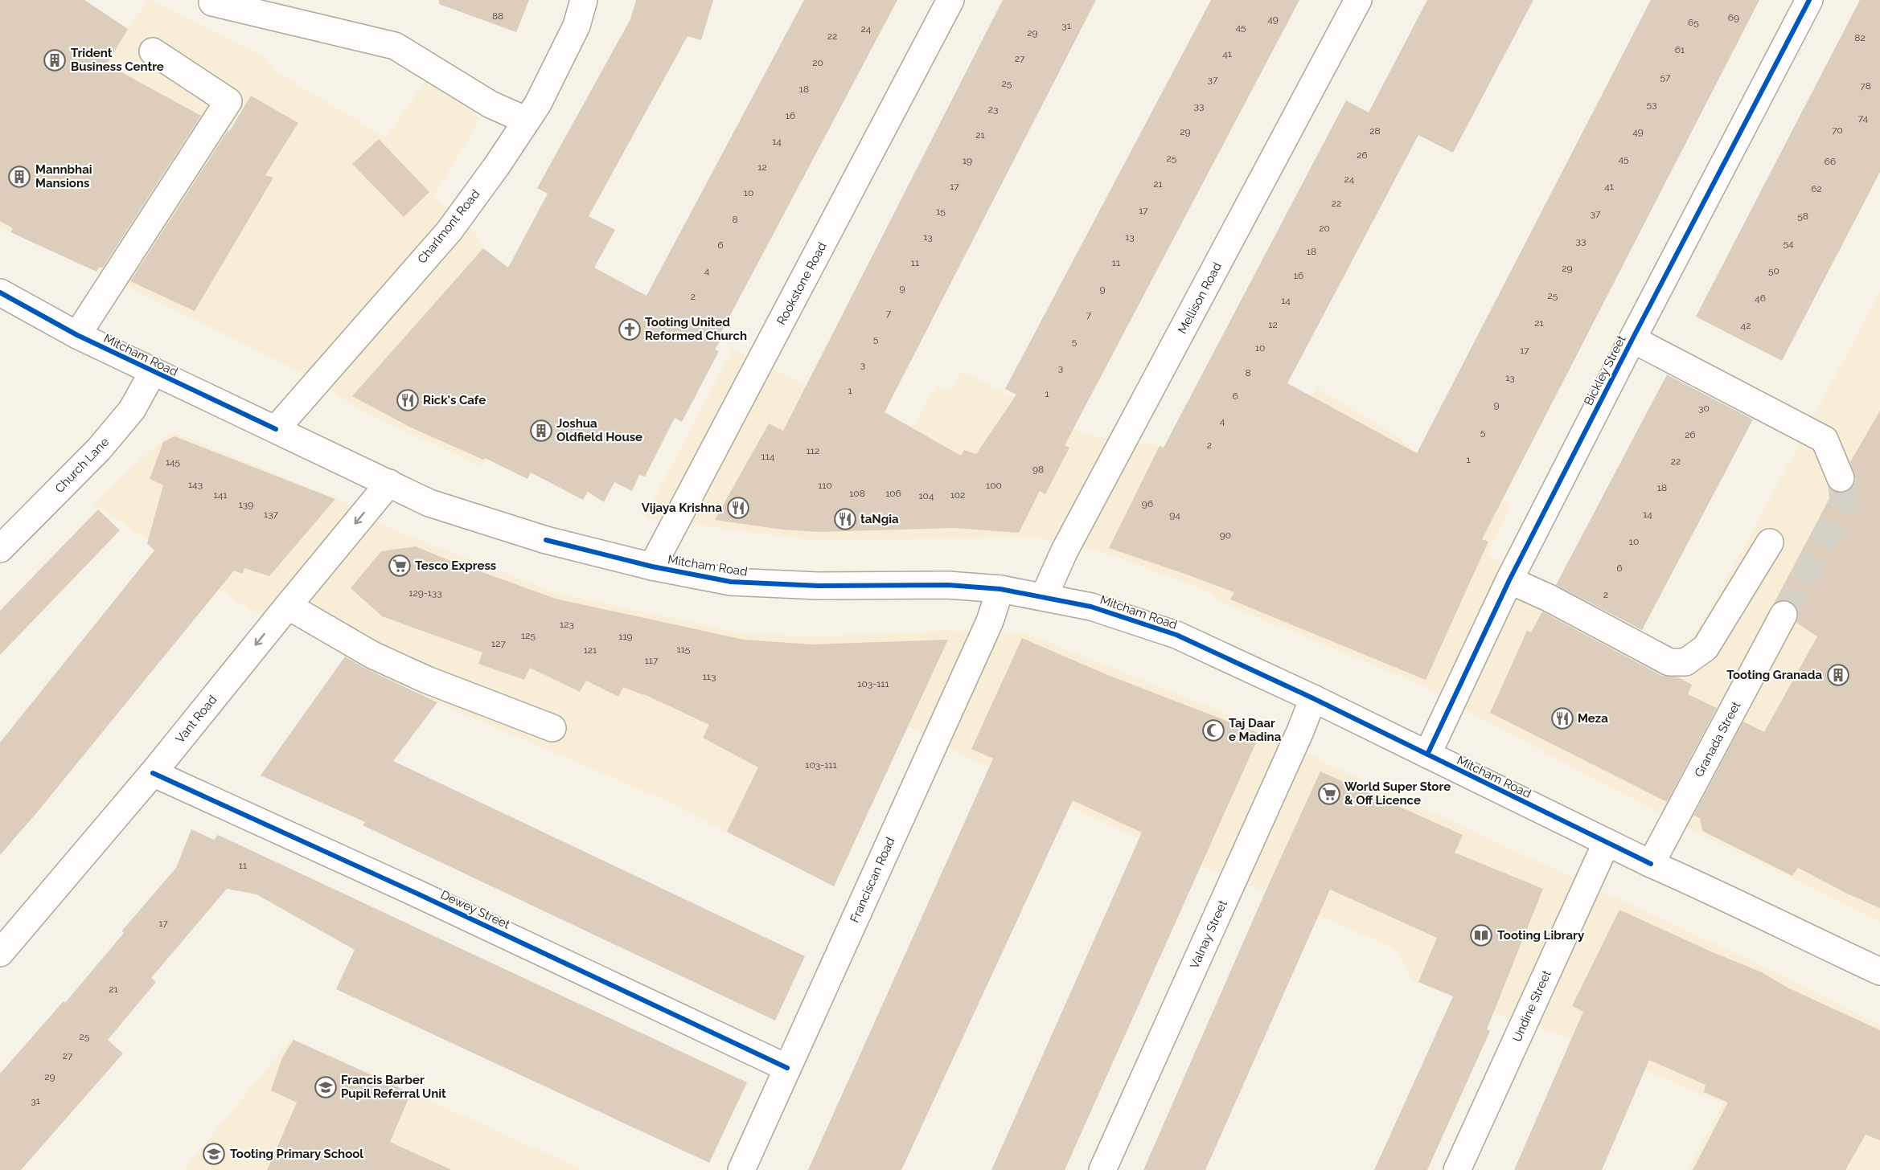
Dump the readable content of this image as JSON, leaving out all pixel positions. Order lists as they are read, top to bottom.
{
  "streets": {
    "street": [
      "Charlmont Road",
      "Rookstone Road",
      "Mellison Road",
      "Mitcham Road",
      "Bickley Street",
      "Church Lane",
      "Vant Road",
      "Granada Street",
      "Franciscan Road",
      "Dewey Street",
      "Valnay Street",
      "Undine Street"
    ]
  },
  "crossings": [
    ["Charlmont Road", "Mitcham Road"],
    ["Rookstone Road", "Mitcham Road"],
    ["Mellison Road", "Mitcham Road"],
    ["Mitcham Road", "Bickley Street"],
    ["Mitcham Road", "Church Lane"],
    ["Mitcham Road", "Vant Road"],
    ["Mitcham Road", "Granada Street"],
    ["Mitcham Road", "Franciscan Road"],
    ["Mitcham Road", "Valnay Street"],
    ["Mitcham Road", "Undine Street"],
    ["Vant Road", "Dewey Street"],
    ["Franciscan Road", "Dewey Street"]
  ],
  "one_way": ["Vant Road"],
  "places": {
    "building": [
      "Trident Business Centre",
      "Mannbhai Mansions",
      "Joshua Oldfield House",
      "Tooting Granada"
    ],
    "church": ["Tooting United Reformed Church"],
    "restaurant": [
      "Rick's Cafe",
      "Vijaya Krishna",
      "taNgia",
      "Meza"
    ],
    "supermarket": ["Tesco Express", "World Super Store & Off Licence"],
    "mosque": ["Taj Daar e Madina"],
    "library": ["Tooting Library"],
    "school or university": ["Francis Barber Pupil Referral Unit", "Tooting Primary School"]
  },
  "house_numbers": [
    "88",
    "69",
    "49",
    "65",
    "31",
    "45",
    "24",
    "29",
    "22",
    "82",
    "61",
    "41",
    "27",
    "20",
    "57",
    "37",
    "25",
    "78",
    "18",
    "53",
    "33",
    "23",
    "16",
    "74",
    "70",
    "28",
    "29",
    "49",
    "21",
    "14",
    "26",
    "25",
    "45",
    "19",
    "66",
    "12",
    "24",
    "21",
    "17",
    "41",
    "62",
    "10",
    "22",
    "17",
    "15",
    "37",
    "58",
    "8",
    "20",
    "13",
    "13",
    "33",
    "54",
    "6",
    "18",
    "11",
    "11",
    "29",
    "4",
    "50",
    "16",
    "9",
    "9",
    "25",
    "2",
    "46",
    "14",
    "7",
    "7",
    "21",
    "12",
    "42",
    "5",
    "5",
    "10",
    "17",
    "3",
    "3",
    "8",
    "13",
    "1",
    "1",
    "6",
    "9",
    "30",
    "4",
    "5",
    "26",
    "2",
    "112",
    "114",
    "1",
    "22",
    "145",
    "98",
    "143",
    "110",
    "100",
    "18",
    "108",
    "106",
    "141",
    "102",
    "104",
    "96",
    "139",
    "137",
    "14",
    "94",
    "90",
    "10",
    "6",
    "129-133",
    "2",
    "123",
    "125",
    "119",
    "127",
    "115",
    "121",
    "117",
    "113",
    "103-111",
    "103-111",
    "11",
    "17",
    "21",
    "25",
    "27",
    "29",
    "31"
  ]
}
